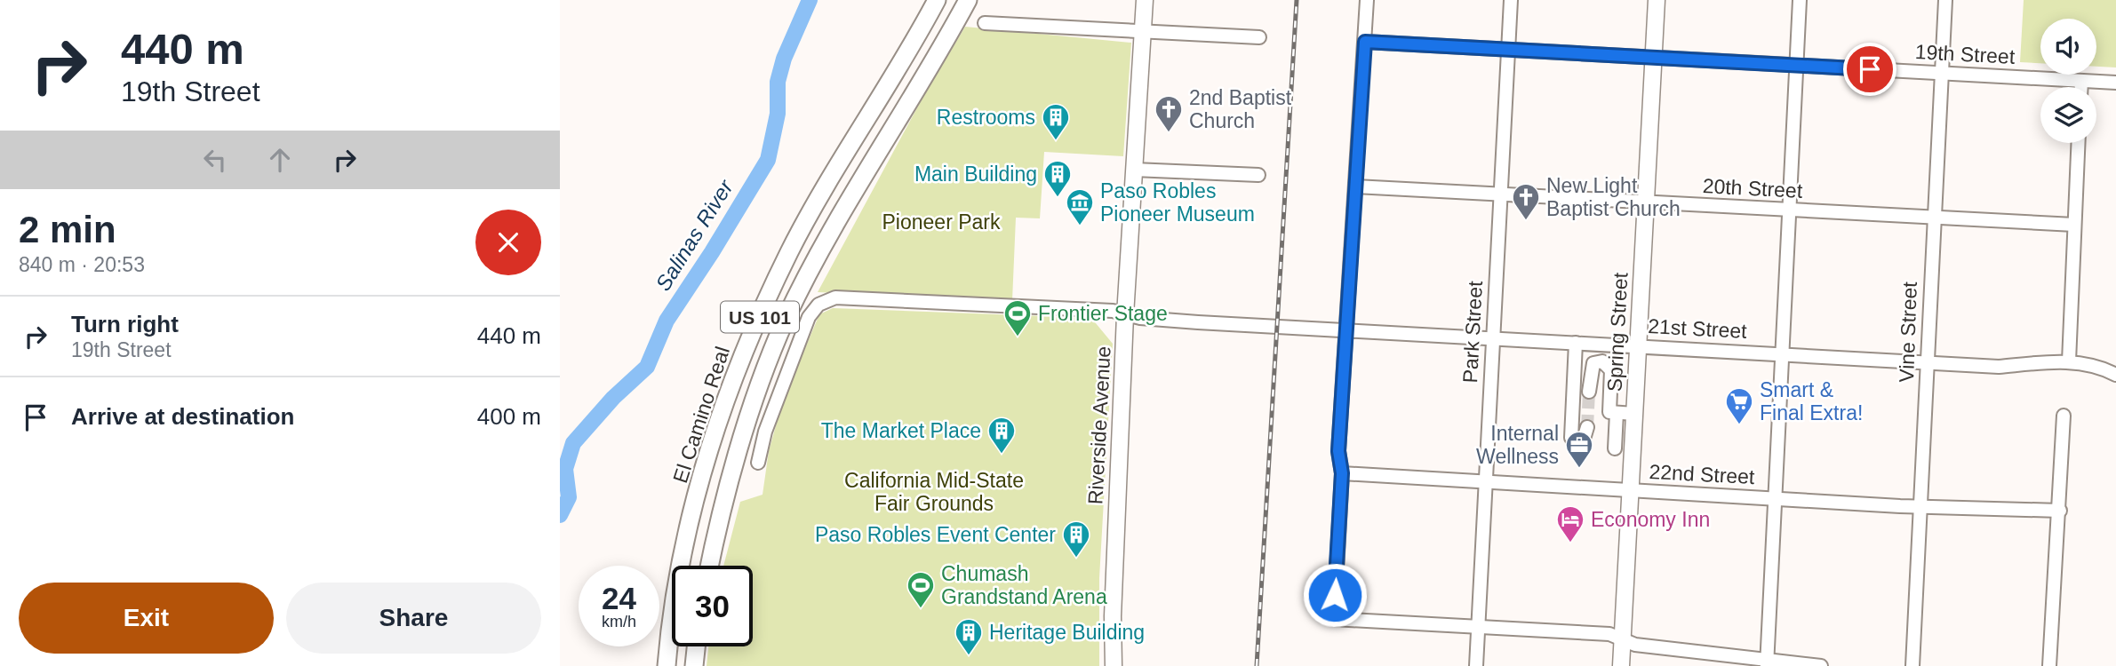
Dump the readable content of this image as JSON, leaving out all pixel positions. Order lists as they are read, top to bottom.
{
  "streets": {
    "highway": ["US 101", "El Camino Real"],
    "main road": ["Spring Street", "Riverside Avenue"],
    "street": [
      "19th Street",
      "20th Street",
      "21st Street",
      "Park Street",
      "Vine Street",
      "22nd Street"
    ]
  },
  "crossings": [
    ["19th Street", "Park Street"],
    ["19th Street", "Spring Street"],
    ["19th Street", "Vine Street"],
    ["20th Street", "Park Street"],
    ["20th Street", "Spring Street"],
    ["20th Street", "Vine Street"],
    ["21st Street", "Park Street"],
    ["21st Street", "Spring Street"],
    ["21st Street", "Vine Street"],
    ["21st Street", "Riverside Avenue"],
    ["Park Street", "22nd Street"],
    ["Spring Street", "22nd Street"],
    ["Vine Street", "22nd Street"]
  ],
  "water": ["Salinas River"],
  "parks": ["Pioneer Park", "California Mid-State Fair Grounds"],
  "places": {
    "church": ["2nd Baptist Church", "New Light Baptist Church"],
    "building": [
      "Restrooms",
      "Main Building",
      "The Market Place",
      "Paso Robles Event Center",
      "Heritage Building"
    ],
    "museum": ["Paso Robles Pioneer Museum"],
    "sports": ["Frontier Stage", "Chumash Grandstand Arena"],
    "supermarket": ["Smart & Final Extra!"],
    "office": ["Internal Wellness"],
    "hotel": ["Economy Inn"]
  },
  "page": {
    "turn": ["440 m", "19th Street"],
    "heading": ["2 min", "840 m · 20:53"],
    "list": [
      {
        "name": "Turn right",
        "note": "19th Street",
        "value": "440 m"
      },
      {
        "name": "Arrive at destination",
        "value": "400 m"
      }
    ],
    "speed": "24 km/h",
    "limit": "30",
    "buttons": ["Exit", "Share"]
  }
}
